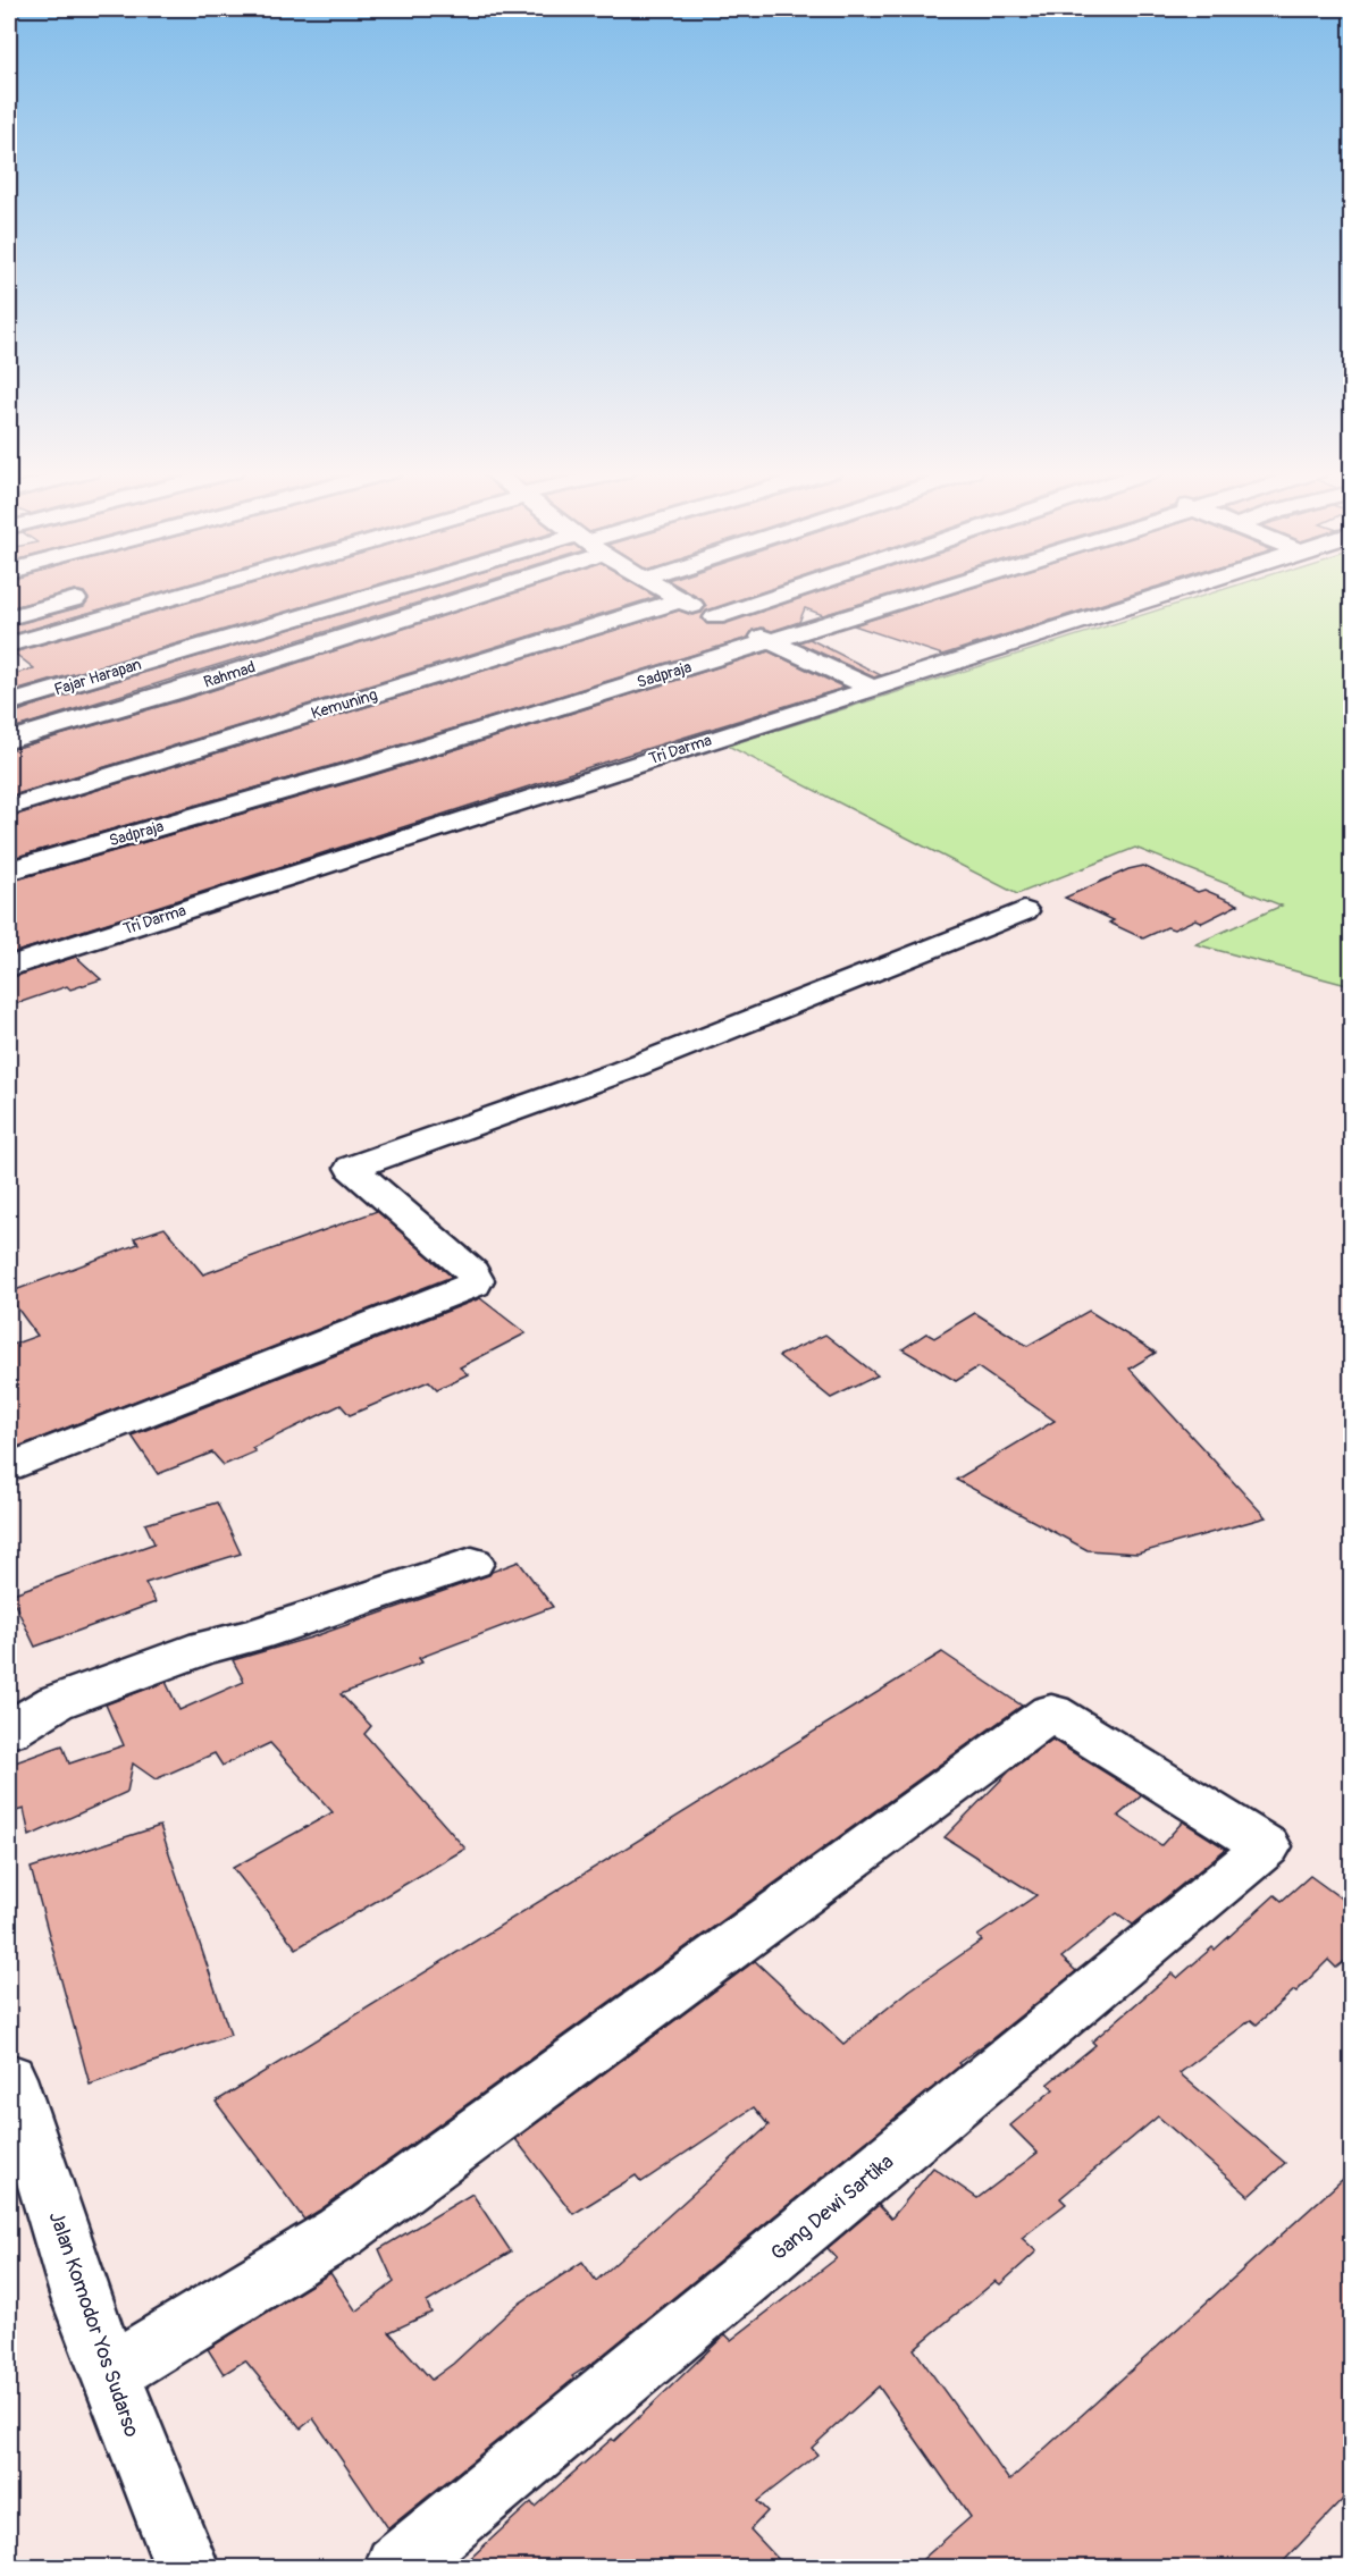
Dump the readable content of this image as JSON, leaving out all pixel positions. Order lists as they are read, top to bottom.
{
  "streets": {
    "street": [
      "Rahmad",
      "Sadpraja",
      "Fajar Harapan",
      "Kemuning",
      "Tri Darma",
      "Gang Dewi Sartika",
      "Jalan Komodor Yos Sudarso"
    ]
  },
  "crossings": [
    ["Gang Dewi Sartika", "Jalan Komodor Yos Sudarso"]
  ]
}
